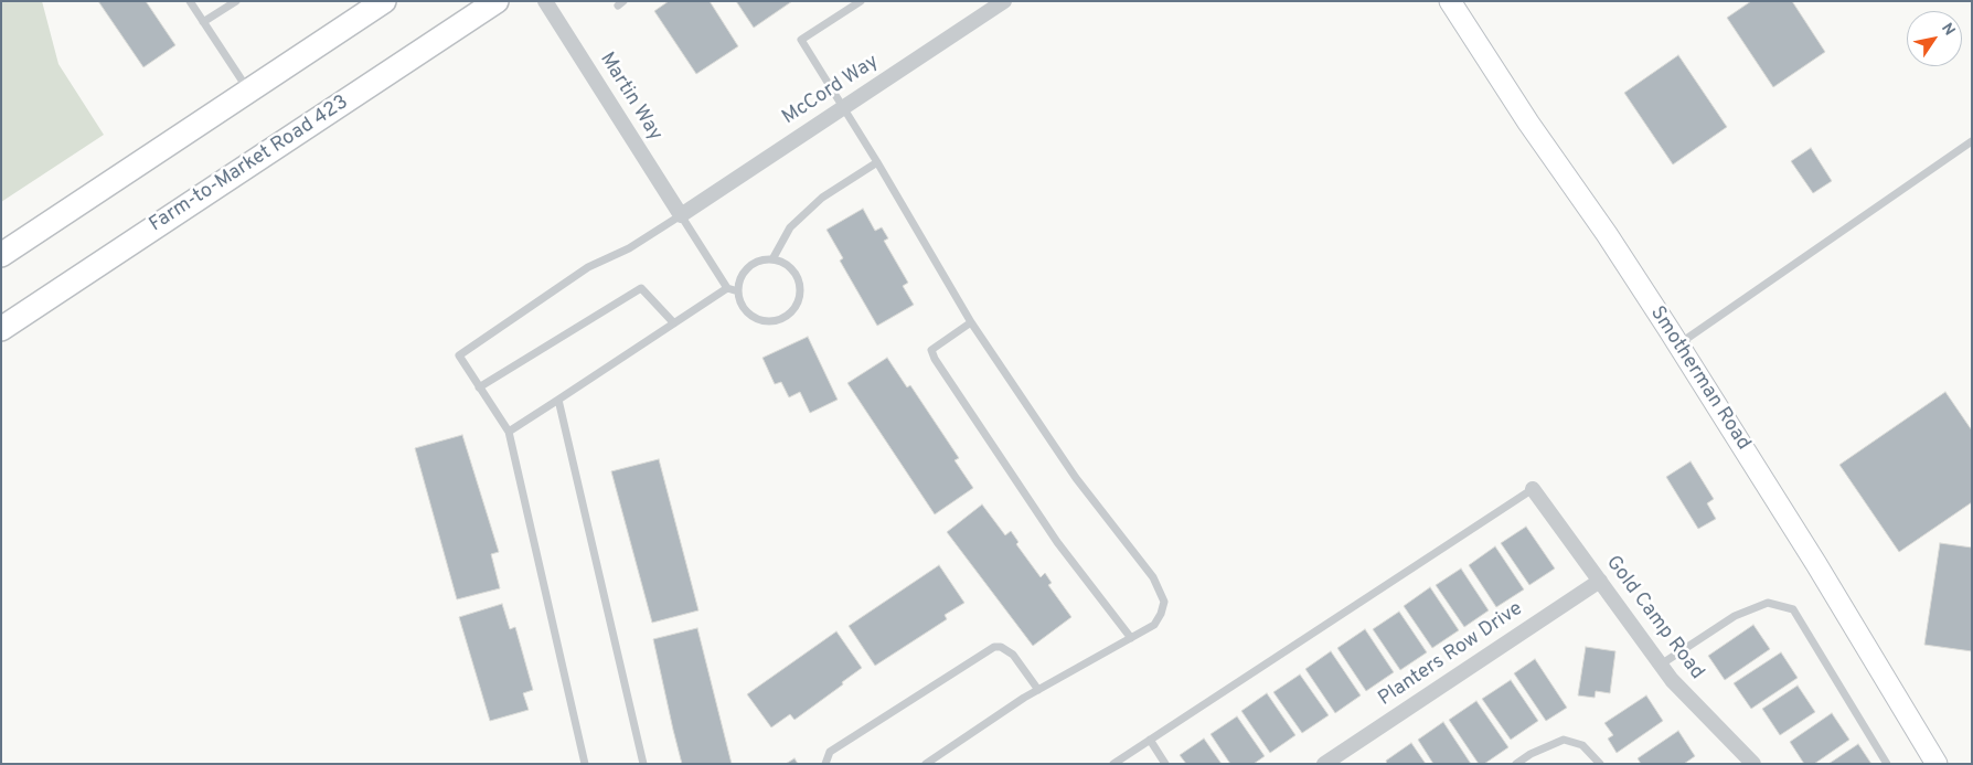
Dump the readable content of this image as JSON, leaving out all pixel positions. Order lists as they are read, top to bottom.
{
  "streets": {
    "main road": ["Farm-to-Market Road 423"],
    "street": [
      "McCord Way",
      "Martin Way",
      "Smotherman Road",
      "Gold Camp Road",
      "Planters Row Drive"
    ]
  },
  "crossings": [
    ["McCord Way", "Martin Way"],
    ["Gold Camp Road", "Planters Row Drive"]
  ],
  "north": "top right"
}
